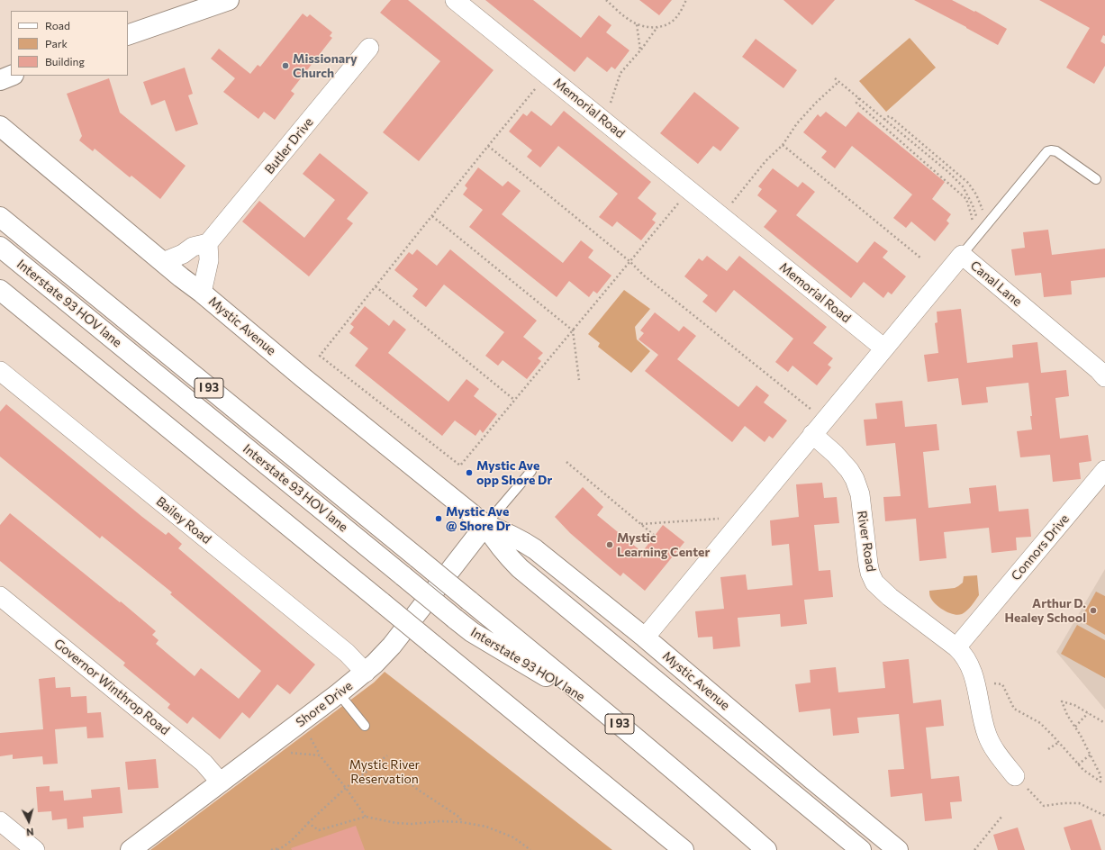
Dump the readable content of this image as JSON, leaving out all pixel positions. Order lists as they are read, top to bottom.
{
  "streets": {
    "main road": [
      "Interstate 93 HOV lane",
      "Mystic Avenue",
      "I 93",
      "Shore Drive"
    ],
    "street": [
      "Memorial Road",
      "Butler Drive",
      "Canal Lane",
      "Bailey Road",
      "River Road",
      "Connors Drive",
      "Governor Winthrop Road"
    ]
  },
  "crossings": [
    ["Memorial Road", "Canal Lane"],
    ["Interstate 93 HOV lane", "I 93"],
    ["Mystic Avenue", "Shore Drive"],
    ["Bailey Road", "Shore Drive"],
    ["River Road", "Connors Drive"],
    ["Governor Winthrop Road", "Shore Drive"]
  ],
  "parks": ["Mystic River Reservation"],
  "places": [
    "Missionary Church",
    "Mystic Ave opp Shore Dr",
    "Mystic Ave @ Shore Dr",
    "Mystic Learning Center",
    "Arthur D. Healey School"
  ],
  "legend": ["Road", "Park", "Building"],
  "north": "bottom"
}
